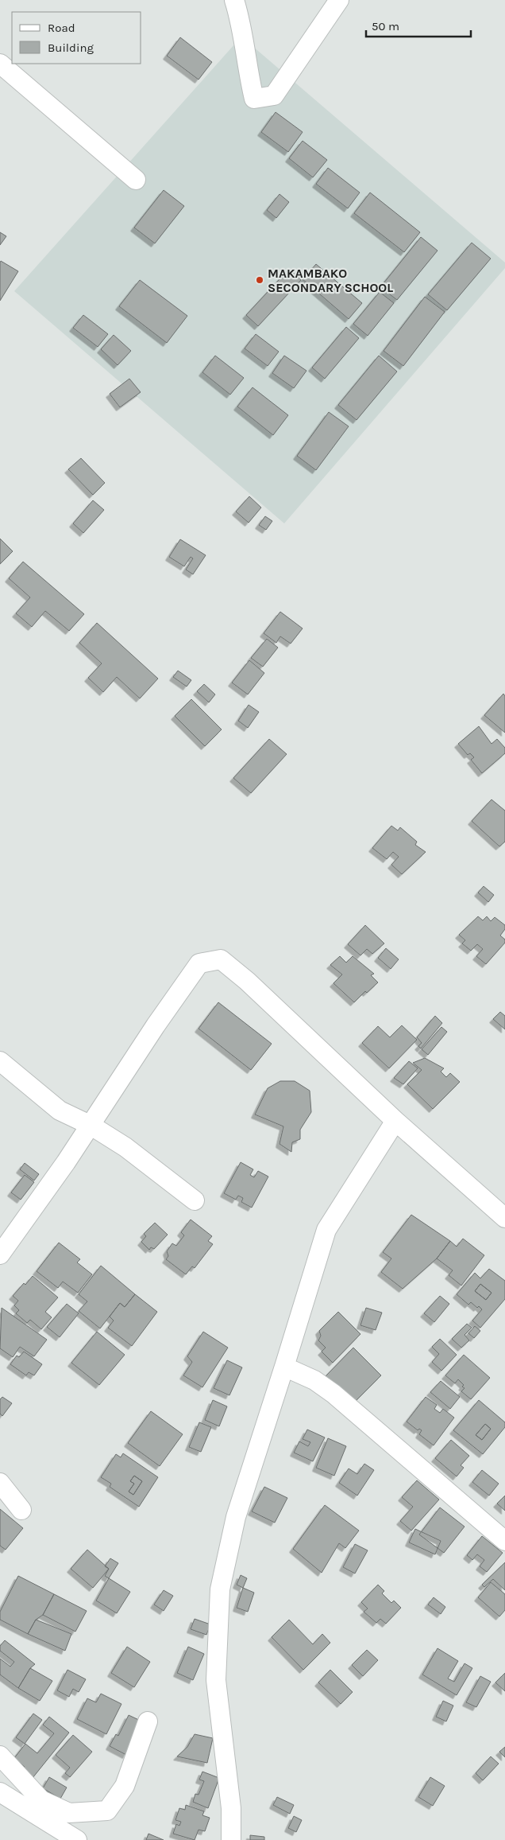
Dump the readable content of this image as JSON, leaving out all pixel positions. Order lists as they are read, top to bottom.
{
  "places": ["MAKAMBAKO SECONDARY SCHOOL"],
  "legend": ["Road", "Building"],
  "scale_bar": "50 m"
}
